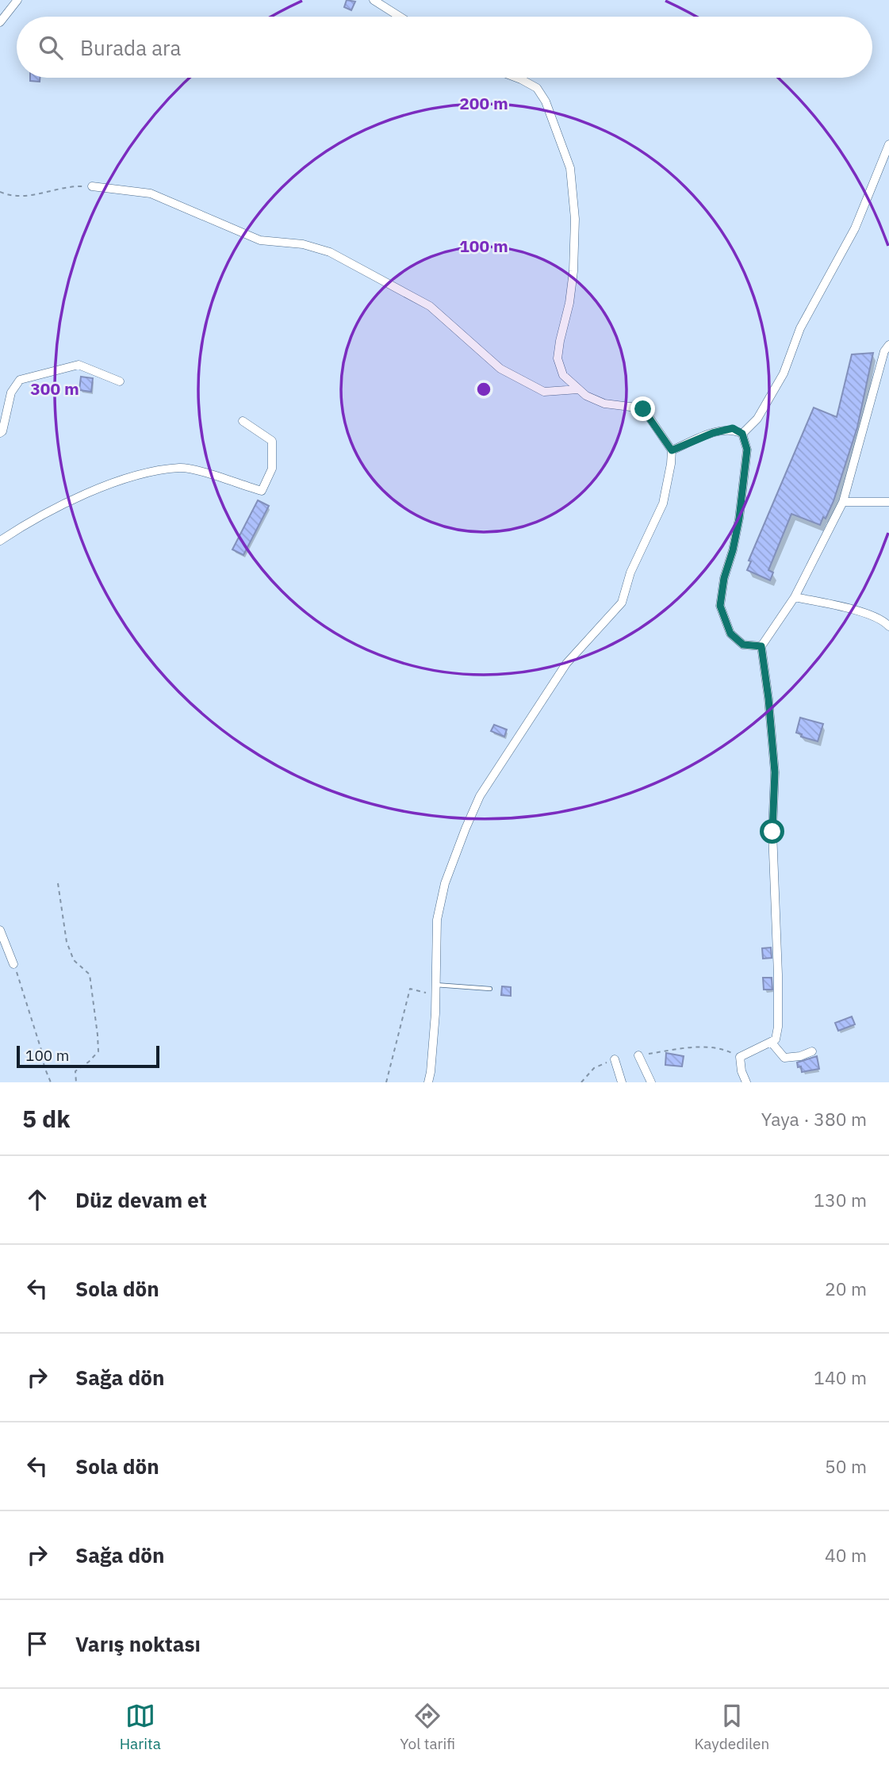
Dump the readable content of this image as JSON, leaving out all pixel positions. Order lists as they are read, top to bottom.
{
  "scale_bar": "100 m",
  "page": {
    "search": "Burada ara",
    "scale": "100 m",
    "heading": ["5 dk", "Yaya · 380 m"],
    "list": [
      ["Düz devam et", "130 m"],
      ["Sola dön", "20 m"],
      ["Sağa dön", "140 m"],
      ["Sola dön", "50 m"],
      ["Sağa dön", "40 m"],
      "Varış noktası"
    ],
    "nav": ["Harita", "Yol tarifi", "Kaydedilen"]
  },
  "rings": ["200 m", "100 m", "300 m"]
}
